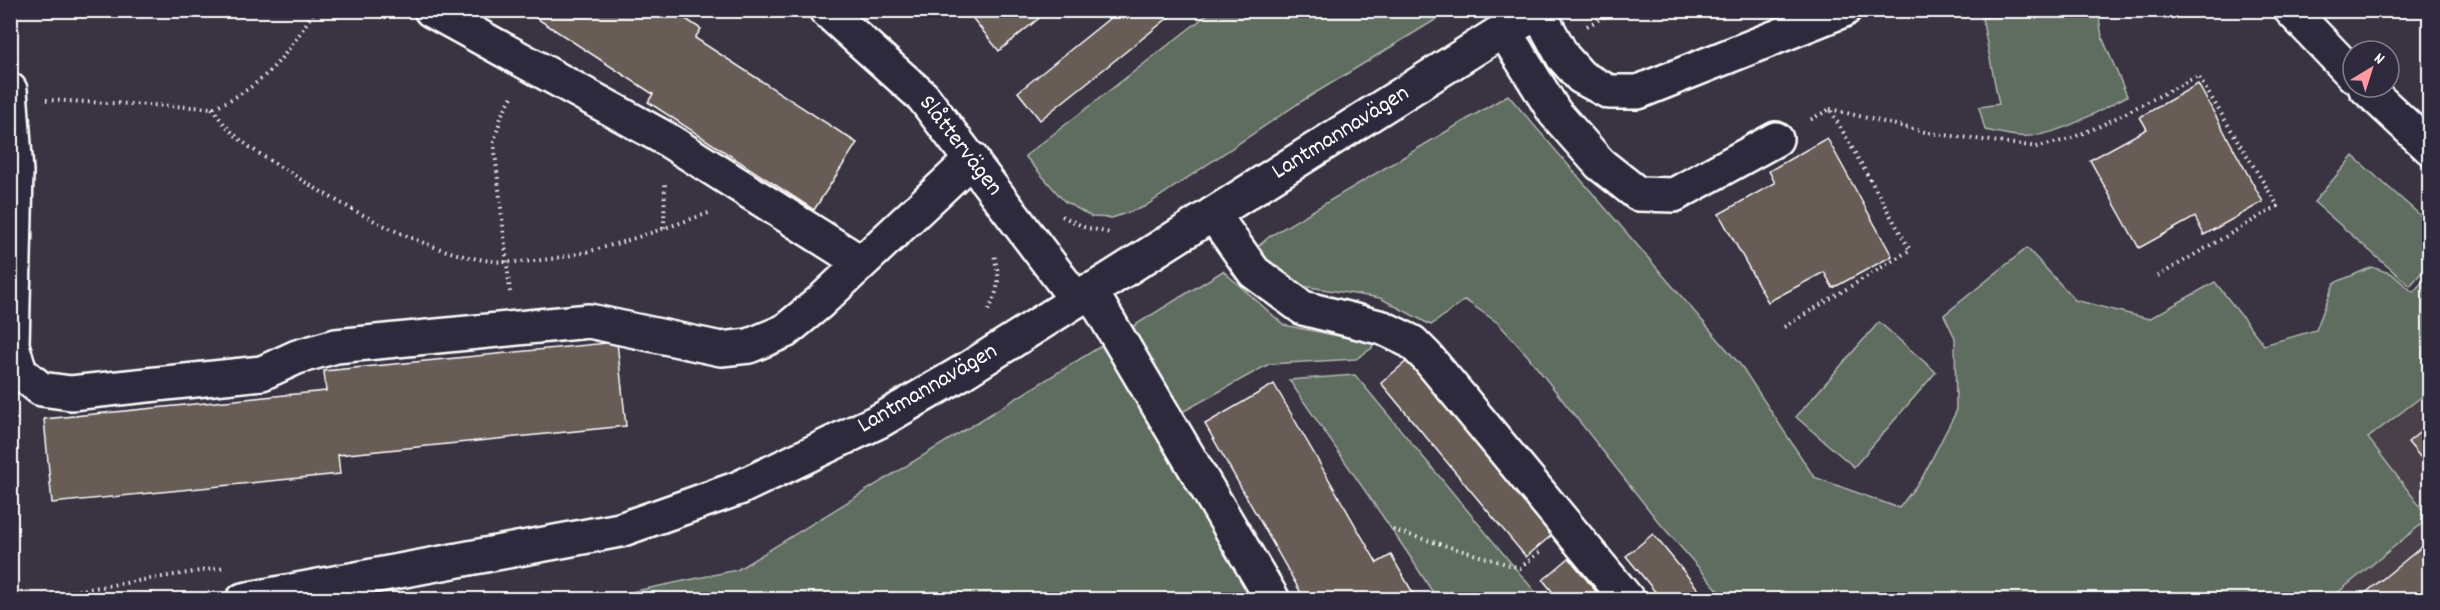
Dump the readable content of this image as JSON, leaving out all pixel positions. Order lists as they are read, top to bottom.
{
  "streets": {
    "street": ["Lantmannavägen", "Slåttervägen"]
  },
  "crossings": [
    ["Lantmannavägen", "Slåttervägen"]
  ],
  "north": "top right"
}
